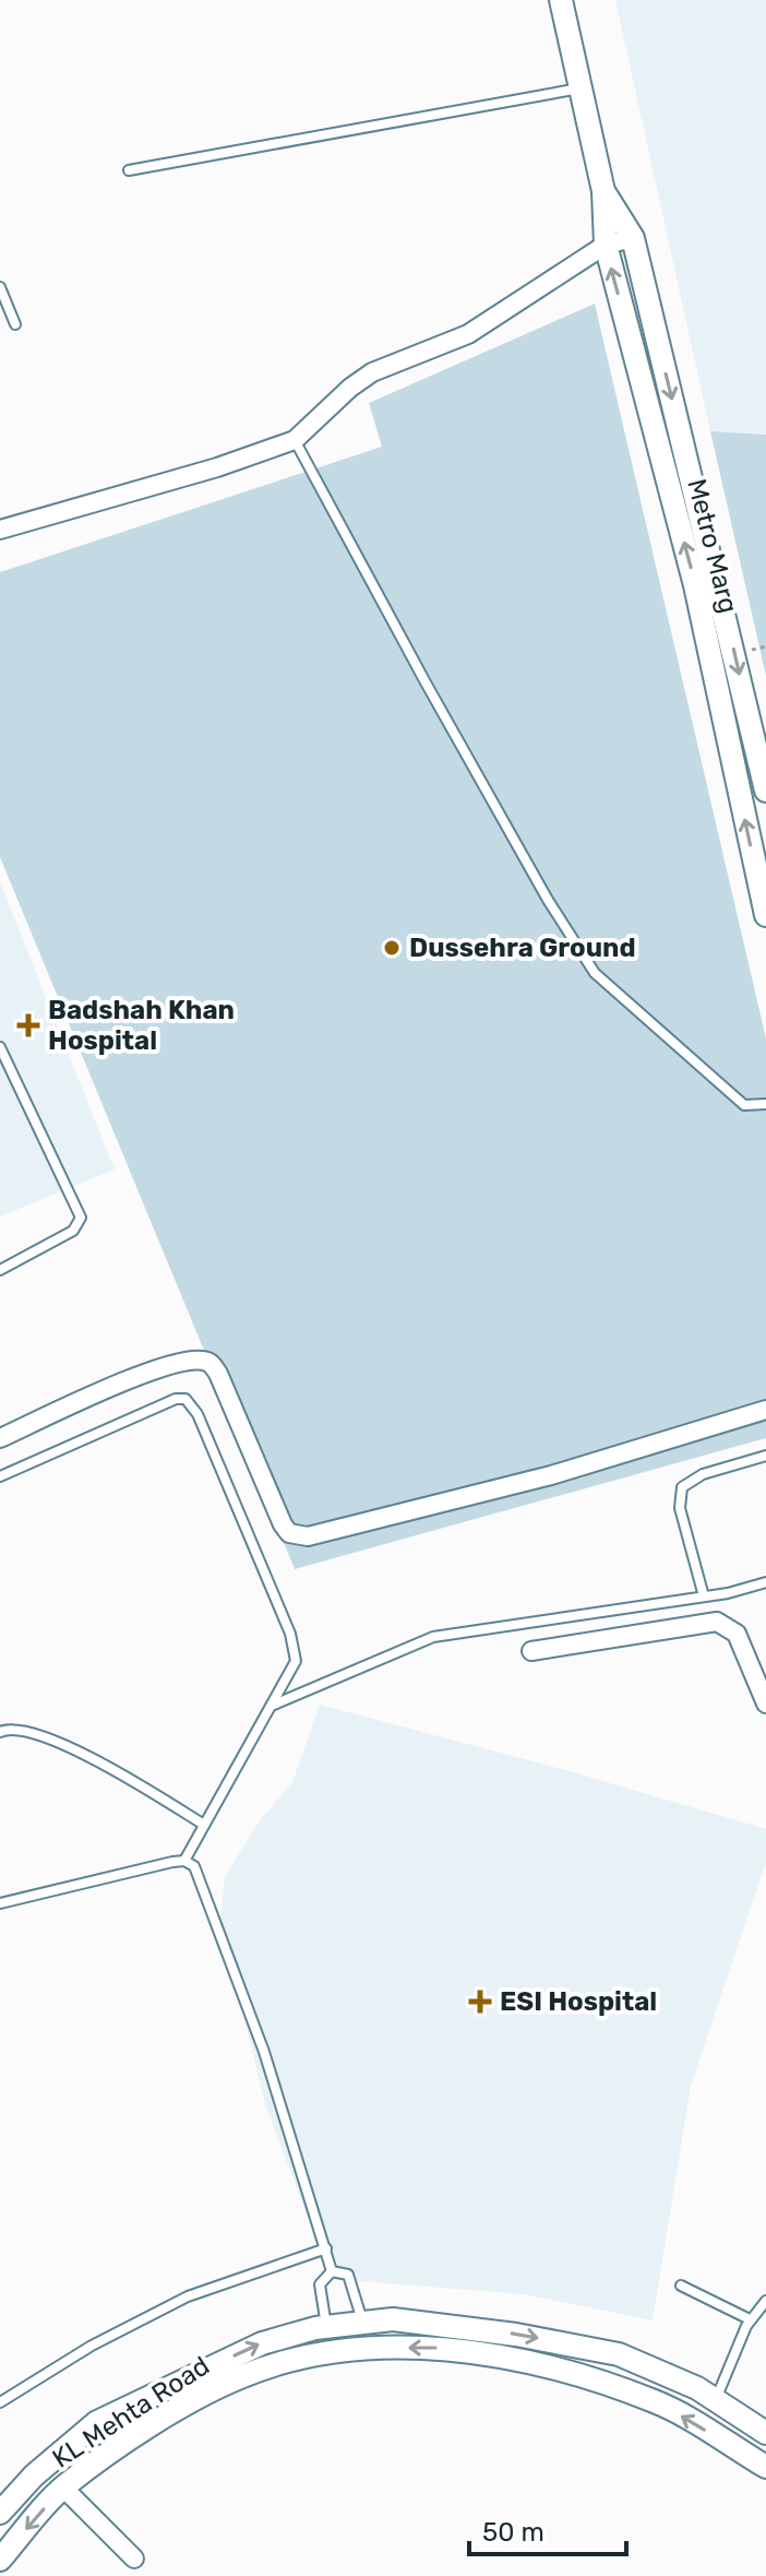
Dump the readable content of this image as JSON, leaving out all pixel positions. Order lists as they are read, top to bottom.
{
  "streets": {
    "street": ["Metro Marg", "KL Mehta Road"]
  },
  "places": {
    "other": ["Dussehra Ground"],
    "health": ["Badshah Khan Hospital", "ESI Hospital"]
  },
  "scale_bar": "50 m"
}
